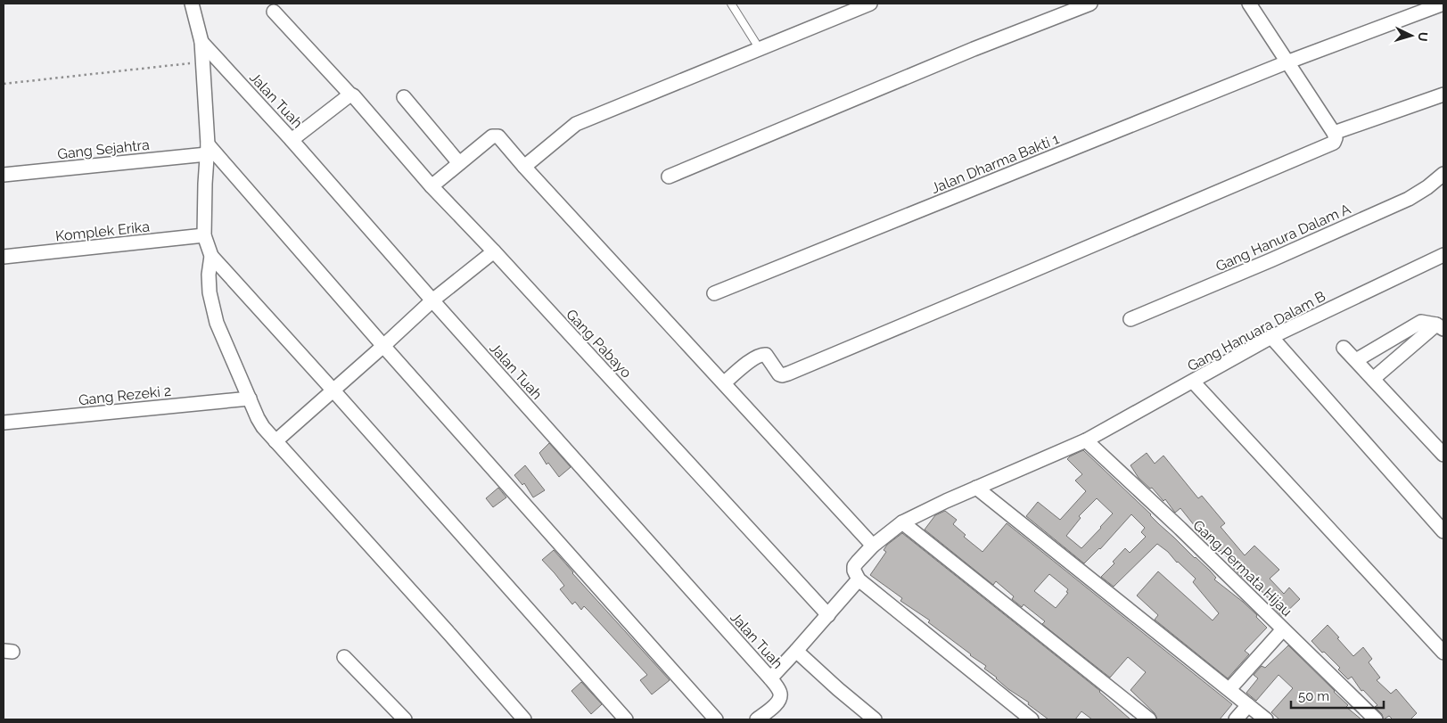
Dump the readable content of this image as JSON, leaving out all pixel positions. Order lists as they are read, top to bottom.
{
  "streets": {
    "street": [
      "Jalan Tuah",
      "Gang Sejahtra",
      "Jalan Dharma Bakti 1",
      "Komplek Erika",
      "Gang Hanura Dalam A",
      "Gang Hanuara Dalam B",
      "Gang Pabayo",
      "Gang Rezeki 2",
      "Gang Permata Hijau"
    ]
  },
  "crossings": [
    ["Jalan Tuah", "Gang Hanuara Dalam B"],
    ["Gang Hanuara Dalam B", "Gang Pabayo"],
    ["Gang Hanuara Dalam B", "Gang Permata Hijau"]
  ],
  "scale_bar": "50 m",
  "north": "right"
}
